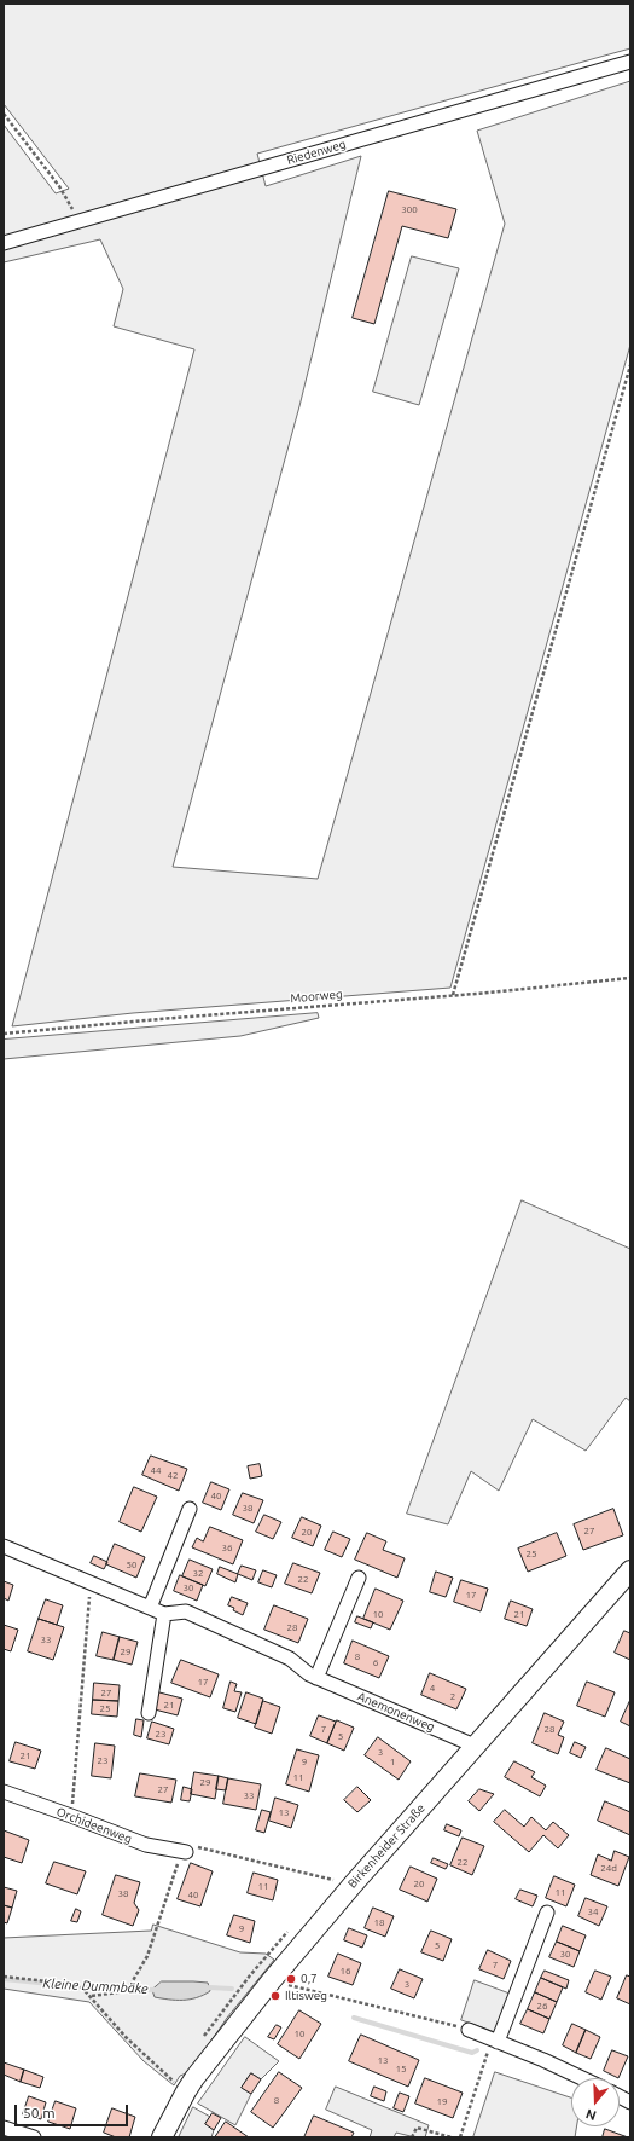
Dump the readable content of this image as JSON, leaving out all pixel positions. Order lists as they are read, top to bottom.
{
  "streets": {
    "street": [
      "Riedenweg",
      "Anemonenweg",
      "Orchideenweg",
      "Birkenheider Straße"
    ],
    "path": ["Moorweg"]
  },
  "crossings": [
    ["Anemonenweg", "Birkenheider Straße"]
  ],
  "water": ["Kleine Dummbäke"],
  "places": ["0,7", "Iltisweg"],
  "house_numbers": [
    "300",
    "44",
    "42",
    "40",
    "38",
    "27",
    "20",
    "36",
    "25",
    "50",
    "32",
    "22",
    "30",
    "17",
    "10",
    "21",
    "28",
    "33",
    "29",
    "8",
    "6",
    "17",
    "4",
    "27",
    "2",
    "21",
    "25",
    "7",
    "28",
    "23",
    "5",
    "3",
    "21",
    "23",
    "9",
    "1",
    "11",
    "29",
    "27",
    "33",
    "13",
    "22",
    "24d",
    "20",
    "11",
    "11",
    "38",
    "40",
    "34",
    "18",
    "9",
    "5",
    "30",
    "7",
    "16",
    "3",
    "26",
    "10",
    "13",
    "15",
    "8",
    "19"
  ],
  "scale_bar": "50 m",
  "north": "bottom"
}
